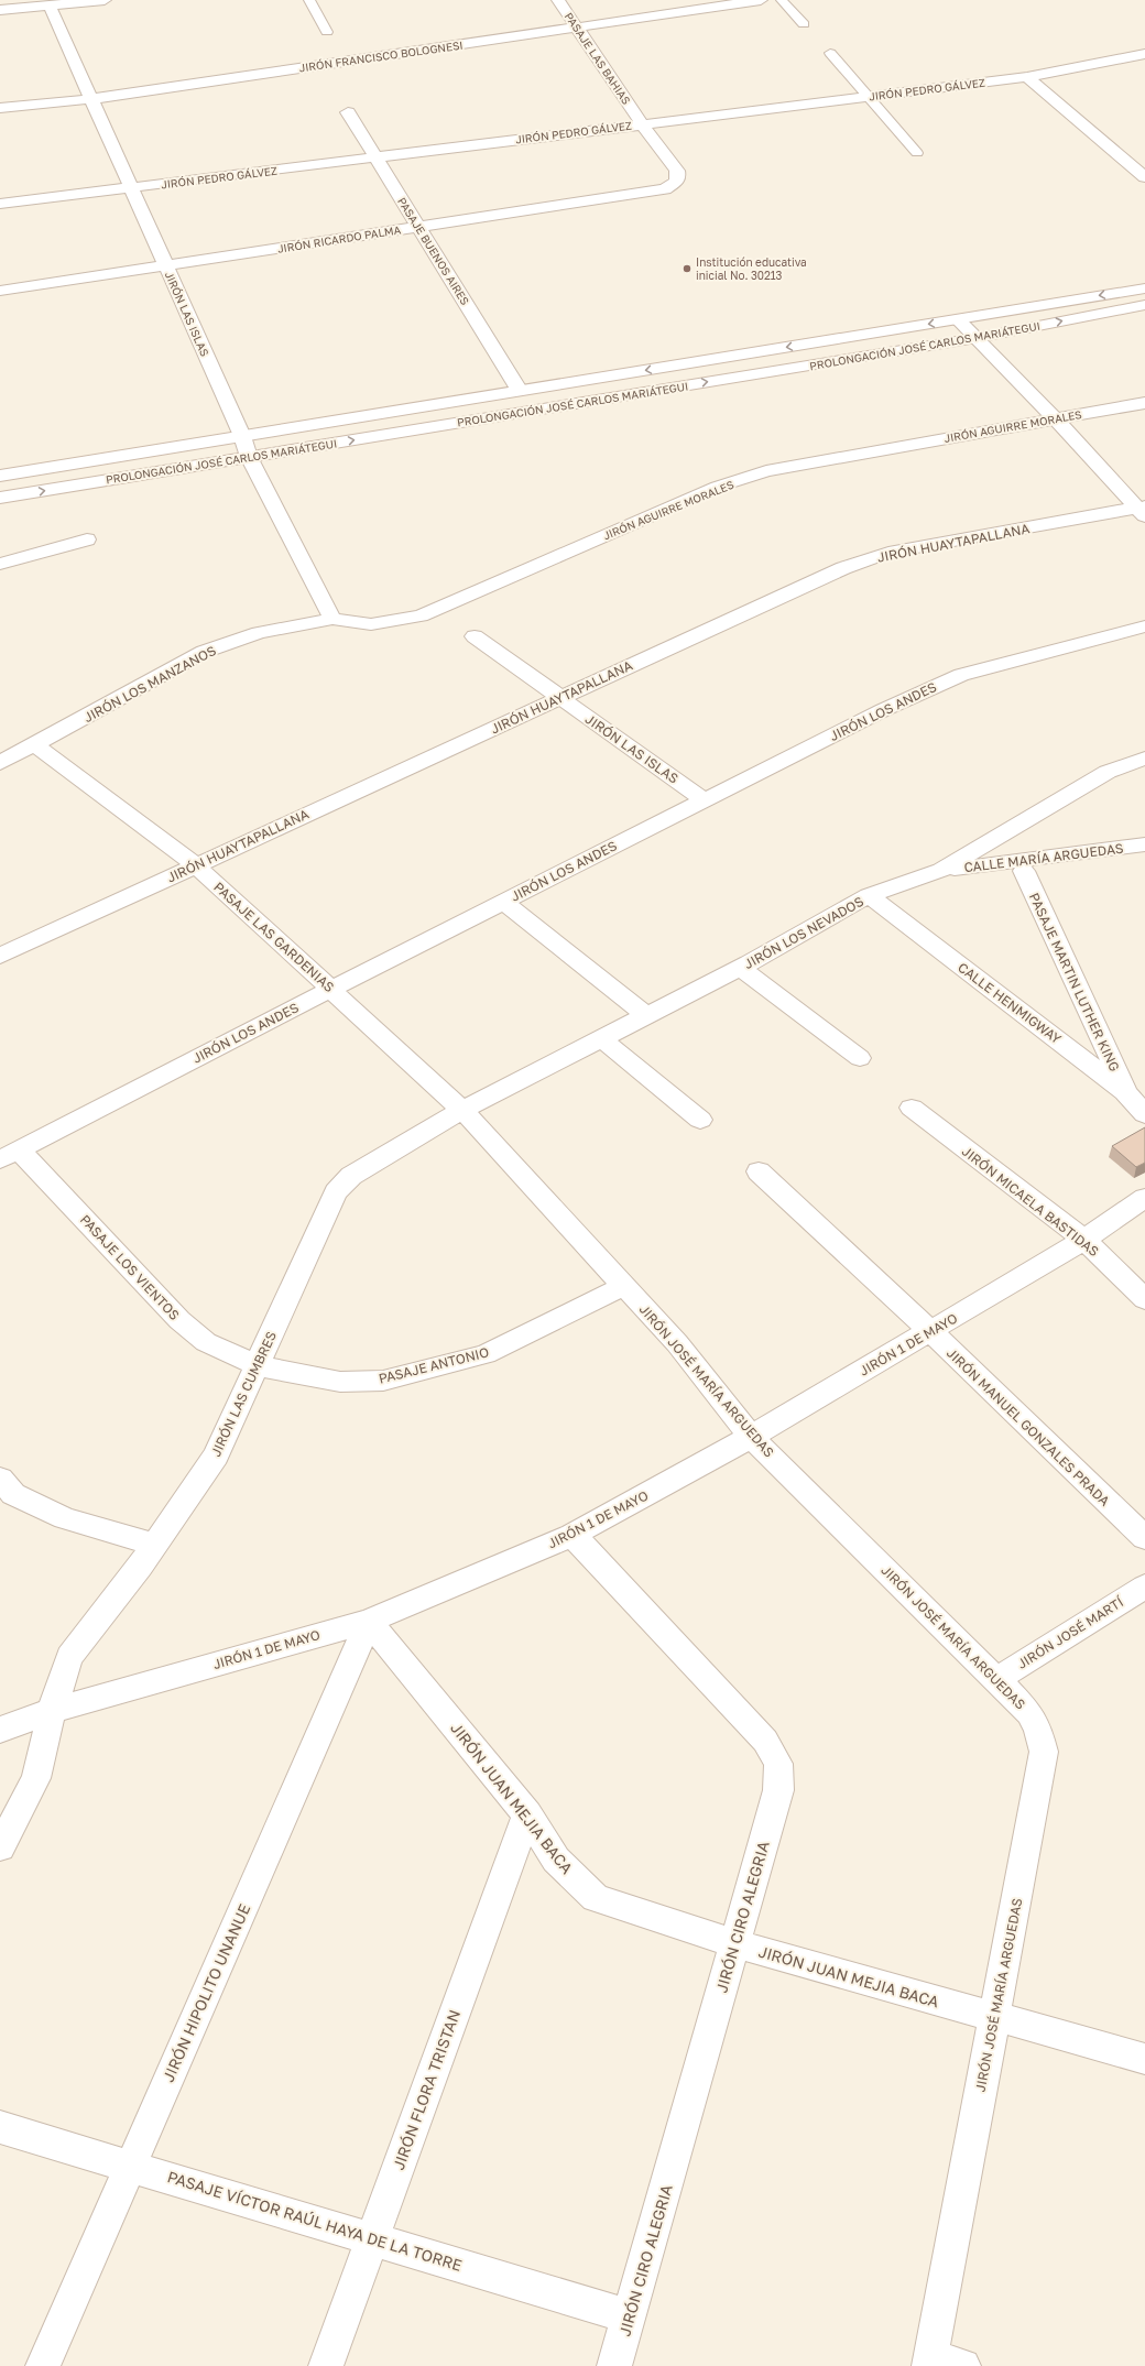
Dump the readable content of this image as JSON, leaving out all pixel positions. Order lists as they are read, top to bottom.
{
  "streets": {
    "street": [
      "JIRÓN FRANCISCO BOLOGNESI",
      "PASAJE LAS BAHIAS",
      "JIRÓN PEDRO GÁLVEZ",
      "JIRÓN RICARDO PALMA",
      "PASAJE BUENOS AIRES",
      "JIRÓN LAS ISLAS",
      "PROLONGACIÓN JOSÉ CARLOS MARIÁTEGUI",
      "JIRÓN AGUIRRE MORALES",
      "JIRÓN HUAYTAPALLANA",
      "JIRÓN LOS MANZANOS",
      "JIRÓN LOS ANDES",
      "CALLE MARÍA ARGUEDAS",
      "JIRÓN LOS NEVADOS",
      "PASAJE LAS GARDENIAS",
      "PASAJE MARTIN LUTHER KING",
      "CALLE HENMIGWAY",
      "JIRÓN MICAELA BASTIDAS",
      "PASAJE LOS VIENTOS",
      "JIRÓN 1 DE MAYO",
      "PASAJE ANTONIO",
      "JIRÓN JOSÉ MARÍA ARGUEDAS",
      "JIRÓN LAS CUMBRES",
      "JIRÓN MANUEL GONZALES PRADA",
      "JIRÓN JOSÉ MARTÍ",
      "JIRÓN JUAN MEJIA BACA",
      "JIRÓN CIRO ALEGRIA",
      "JIRÓN HIPOLITO UNANUE",
      "JIRÓN FLORA TRISTAN",
      "PASAJE VÍCTOR RAÚL HAYA DE LA TORRE"
    ]
  },
  "crossings": [
    ["JIRÓN FRANCISCO BOLOGNESI", "PASAJE LAS BAHIAS"],
    ["JIRÓN FRANCISCO BOLOGNESI", "JIRÓN LAS ISLAS"],
    ["PASAJE LAS BAHIAS", "JIRÓN PEDRO GÁLVEZ"],
    ["PASAJE LAS BAHIAS", "JIRÓN RICARDO PALMA"],
    ["JIRÓN PEDRO GÁLVEZ", "PASAJE BUENOS AIRES"],
    ["JIRÓN PEDRO GÁLVEZ", "JIRÓN LAS ISLAS"],
    ["JIRÓN RICARDO PALMA", "PASAJE BUENOS AIRES"],
    ["JIRÓN RICARDO PALMA", "JIRÓN LAS ISLAS"],
    ["PASAJE BUENOS AIRES", "PROLONGACIÓN JOSÉ CARLOS MARIÁTEGUI"],
    ["JIRÓN LAS ISLAS", "PROLONGACIÓN JOSÉ CARLOS MARIÁTEGUI"],
    ["JIRÓN LAS ISLAS", "JIRÓN AGUIRRE MORALES"],
    ["JIRÓN LAS ISLAS", "JIRÓN HUAYTAPALLANA"],
    ["JIRÓN LAS ISLAS", "JIRÓN LOS MANZANOS"],
    ["JIRÓN LAS ISLAS", "JIRÓN LOS ANDES"],
    ["JIRÓN AGUIRRE MORALES", "JIRÓN LOS MANZANOS"],
    ["JIRÓN HUAYTAPALLANA", "PASAJE LAS GARDENIAS"],
    ["JIRÓN LOS MANZANOS", "PASAJE LAS GARDENIAS"],
    ["JIRÓN LOS ANDES", "PASAJE LAS GARDENIAS"],
    ["JIRÓN LOS ANDES", "PASAJE LOS VIENTOS"],
    ["CALLE MARÍA ARGUEDAS", "JIRÓN LOS NEVADOS"],
    ["JIRÓN LOS NEVADOS", "PASAJE LAS GARDENIAS"],
    ["JIRÓN LOS NEVADOS", "CALLE HENMIGWAY"],
    ["JIRÓN LOS NEVADOS", "JIRÓN JOSÉ MARÍA ARGUEDAS"],
    ["JIRÓN LOS NEVADOS", "JIRÓN LAS CUMBRES"],
    ["PASAJE LAS GARDENIAS", "JIRÓN JOSÉ MARÍA ARGUEDAS"],
    ["PASAJE LAS GARDENIAS", "JIRÓN LAS CUMBRES"],
    ["PASAJE MARTIN LUTHER KING", "CALLE HENMIGWAY"],
    ["JIRÓN MICAELA BASTIDAS", "JIRÓN 1 DE MAYO"],
    ["PASAJE LOS VIENTOS", "PASAJE ANTONIO"],
    ["PASAJE LOS VIENTOS", "JIRÓN LAS CUMBRES"],
    ["JIRÓN 1 DE MAYO", "JIRÓN JOSÉ MARÍA ARGUEDAS"],
    ["JIRÓN 1 DE MAYO", "JIRÓN LAS CUMBRES"],
    ["JIRÓN 1 DE MAYO", "JIRÓN MANUEL GONZALES PRADA"],
    ["JIRÓN 1 DE MAYO", "JIRÓN JUAN MEJIA BACA"],
    ["JIRÓN 1 DE MAYO", "JIRÓN CIRO ALEGRIA"],
    ["JIRÓN 1 DE MAYO", "JIRÓN HIPOLITO UNANUE"],
    ["PASAJE ANTONIO", "JIRÓN JOSÉ MARÍA ARGUEDAS"],
    ["PASAJE ANTONIO", "JIRÓN LAS CUMBRES"],
    ["JIRÓN JOSÉ MARÍA ARGUEDAS", "JIRÓN LAS CUMBRES"],
    ["JIRÓN JOSÉ MARÍA ARGUEDAS", "JIRÓN JOSÉ MARTÍ"],
    ["JIRÓN JOSÉ MARÍA ARGUEDAS", "JIRÓN JUAN MEJIA BACA"],
    ["JIRÓN JUAN MEJIA BACA", "JIRÓN CIRO ALEGRIA"],
    ["JIRÓN JUAN MEJIA BACA", "JIRÓN HIPOLITO UNANUE"],
    ["JIRÓN JUAN MEJIA BACA", "JIRÓN FLORA TRISTAN"],
    ["JIRÓN CIRO ALEGRIA", "PASAJE VÍCTOR RAÚL HAYA DE LA TORRE"],
    ["JIRÓN HIPOLITO UNANUE", "PASAJE VÍCTOR RAÚL HAYA DE LA TORRE"],
    ["JIRÓN FLORA TRISTAN", "PASAJE VÍCTOR RAÚL HAYA DE LA TORRE"]
  ],
  "places": ["Institución educativa inicial No. 30213"]
}
